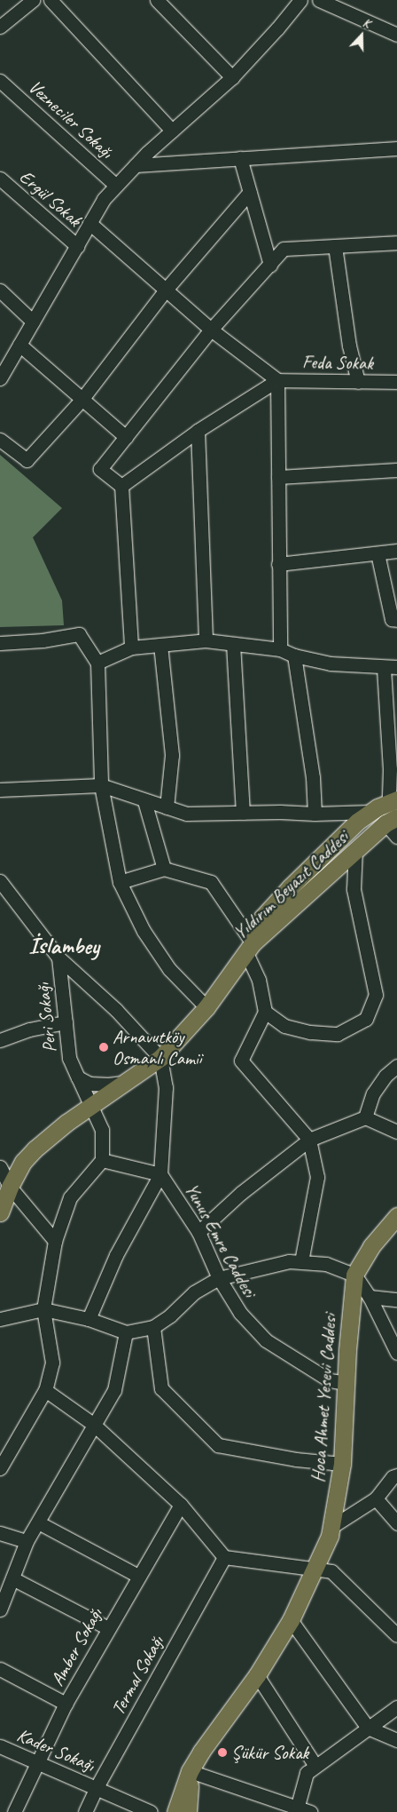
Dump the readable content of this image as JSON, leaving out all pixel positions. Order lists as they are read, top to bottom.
{
  "streets": {
    "main road": ["Yıldırım Beyazıt Caddesi", "Hoca Ahmet Yesevi Caddesi"],
    "street": [
      "Vezneciler Sokağı",
      "Ergül Sokak",
      "Feda Sokak",
      "Peri Sokağı",
      "Yunus Emre Caddesi",
      "Amber Sokağı",
      "Termal Sokağı",
      "Kader Sokağı"
    ]
  },
  "crossings": [
    ["Yıldırım Beyazıt Caddesi", "Peri Sokağı"],
    ["Yıldırım Beyazıt Caddesi", "Yunus Emre Caddesi"],
    ["Yunus Emre Caddesi", "Hoca Ahmet Yesevi Caddesi"],
    ["Amber Sokağı", "Kader Sokağı"],
    ["Termal Sokağı", "Kader Sokağı"]
  ],
  "districts": ["İslambey"],
  "places": ["Arnavutköy Osmanlı Camii", "Şükür Sokak"],
  "north": "top"
}
